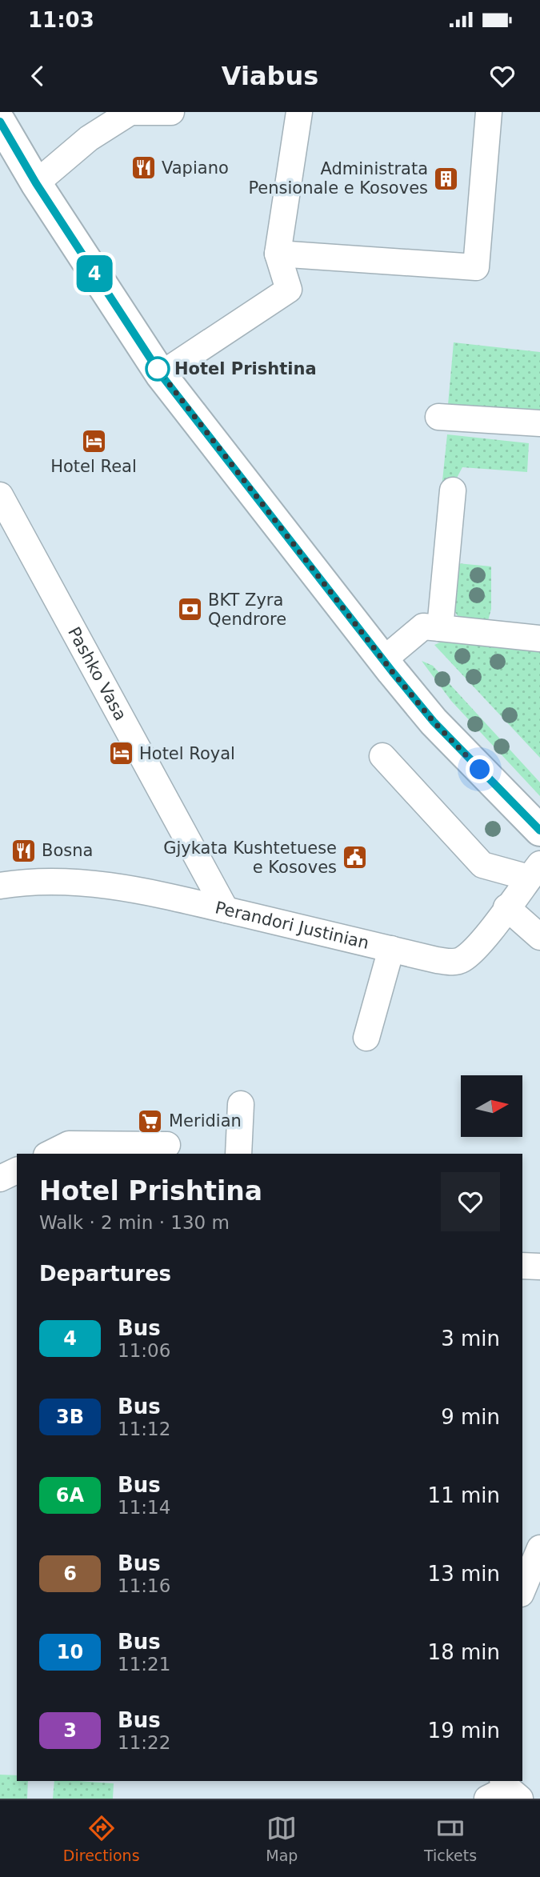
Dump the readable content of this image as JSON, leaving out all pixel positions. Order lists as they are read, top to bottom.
{
  "streets": {
    "street": ["Pashko Vasa", "Perandori Justinian"]
  },
  "crossings": [
    ["Pashko Vasa", "Perandori Justinian"]
  ],
  "places": {
    "restaurant": ["Vapiano", "Bosna"],
    "building": ["Administrata Pensionale e Kosoves"],
    "other": ["Hotel Prishtina"],
    "hotel": ["Hotel Real", "Hotel Royal"],
    "bank": ["BKT Zyra Qendrore"],
    "public building": ["Gjykata Kushtetuese e Kosoves"],
    "supermarket": ["Meridian"]
  },
  "lines": ["bus line 4"],
  "north": "right",
  "page": {
    "status": "11:03",
    "header": "Viabus",
    "on_map": "4",
    "heading": [
      ["Hotel Prishtina", "Walk · 2 min · 130 m"],
      "Departures"
    ],
    "list": [
      {
        "mark": "4",
        "name": "Bus",
        "note": "11:06",
        "value": "3 min"
      },
      {
        "mark": "3B",
        "name": "Bus",
        "note": "11:12",
        "value": "9 min"
      },
      {
        "mark": "6A",
        "name": "Bus",
        "note": "11:14",
        "value": "11 min"
      },
      {
        "mark": "6",
        "name": "Bus",
        "note": "11:16",
        "value": "13 min"
      },
      {
        "mark": "10",
        "name": "Bus",
        "note": "11:21",
        "value": "18 min"
      },
      {
        "mark": "3",
        "name": "Bus",
        "note": "11:22",
        "value": "19 min"
      }
    ],
    "tabs": ["Directions", "Map", "Tickets"]
  }
}
